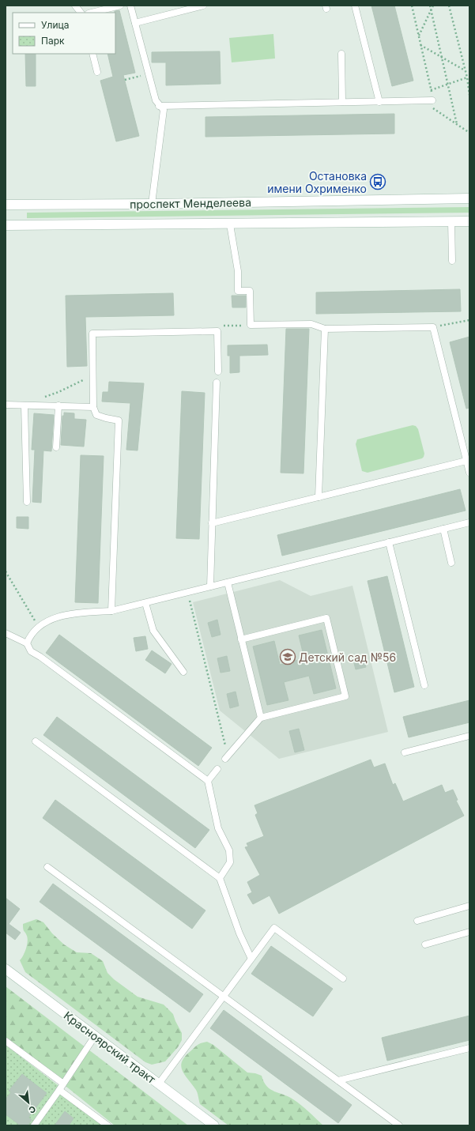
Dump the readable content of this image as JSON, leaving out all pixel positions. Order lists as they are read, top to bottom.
{
  "streets": {
    "main road": ["проспект Менделеева", "Красноярский тракт"]
  },
  "places": {
    "bus stop": ["Остановка имени Охрименко"],
    "school or university": ["Детский сад №56"]
  },
  "legend": ["Улица", "Парк"],
  "north": "bottom right"
}
